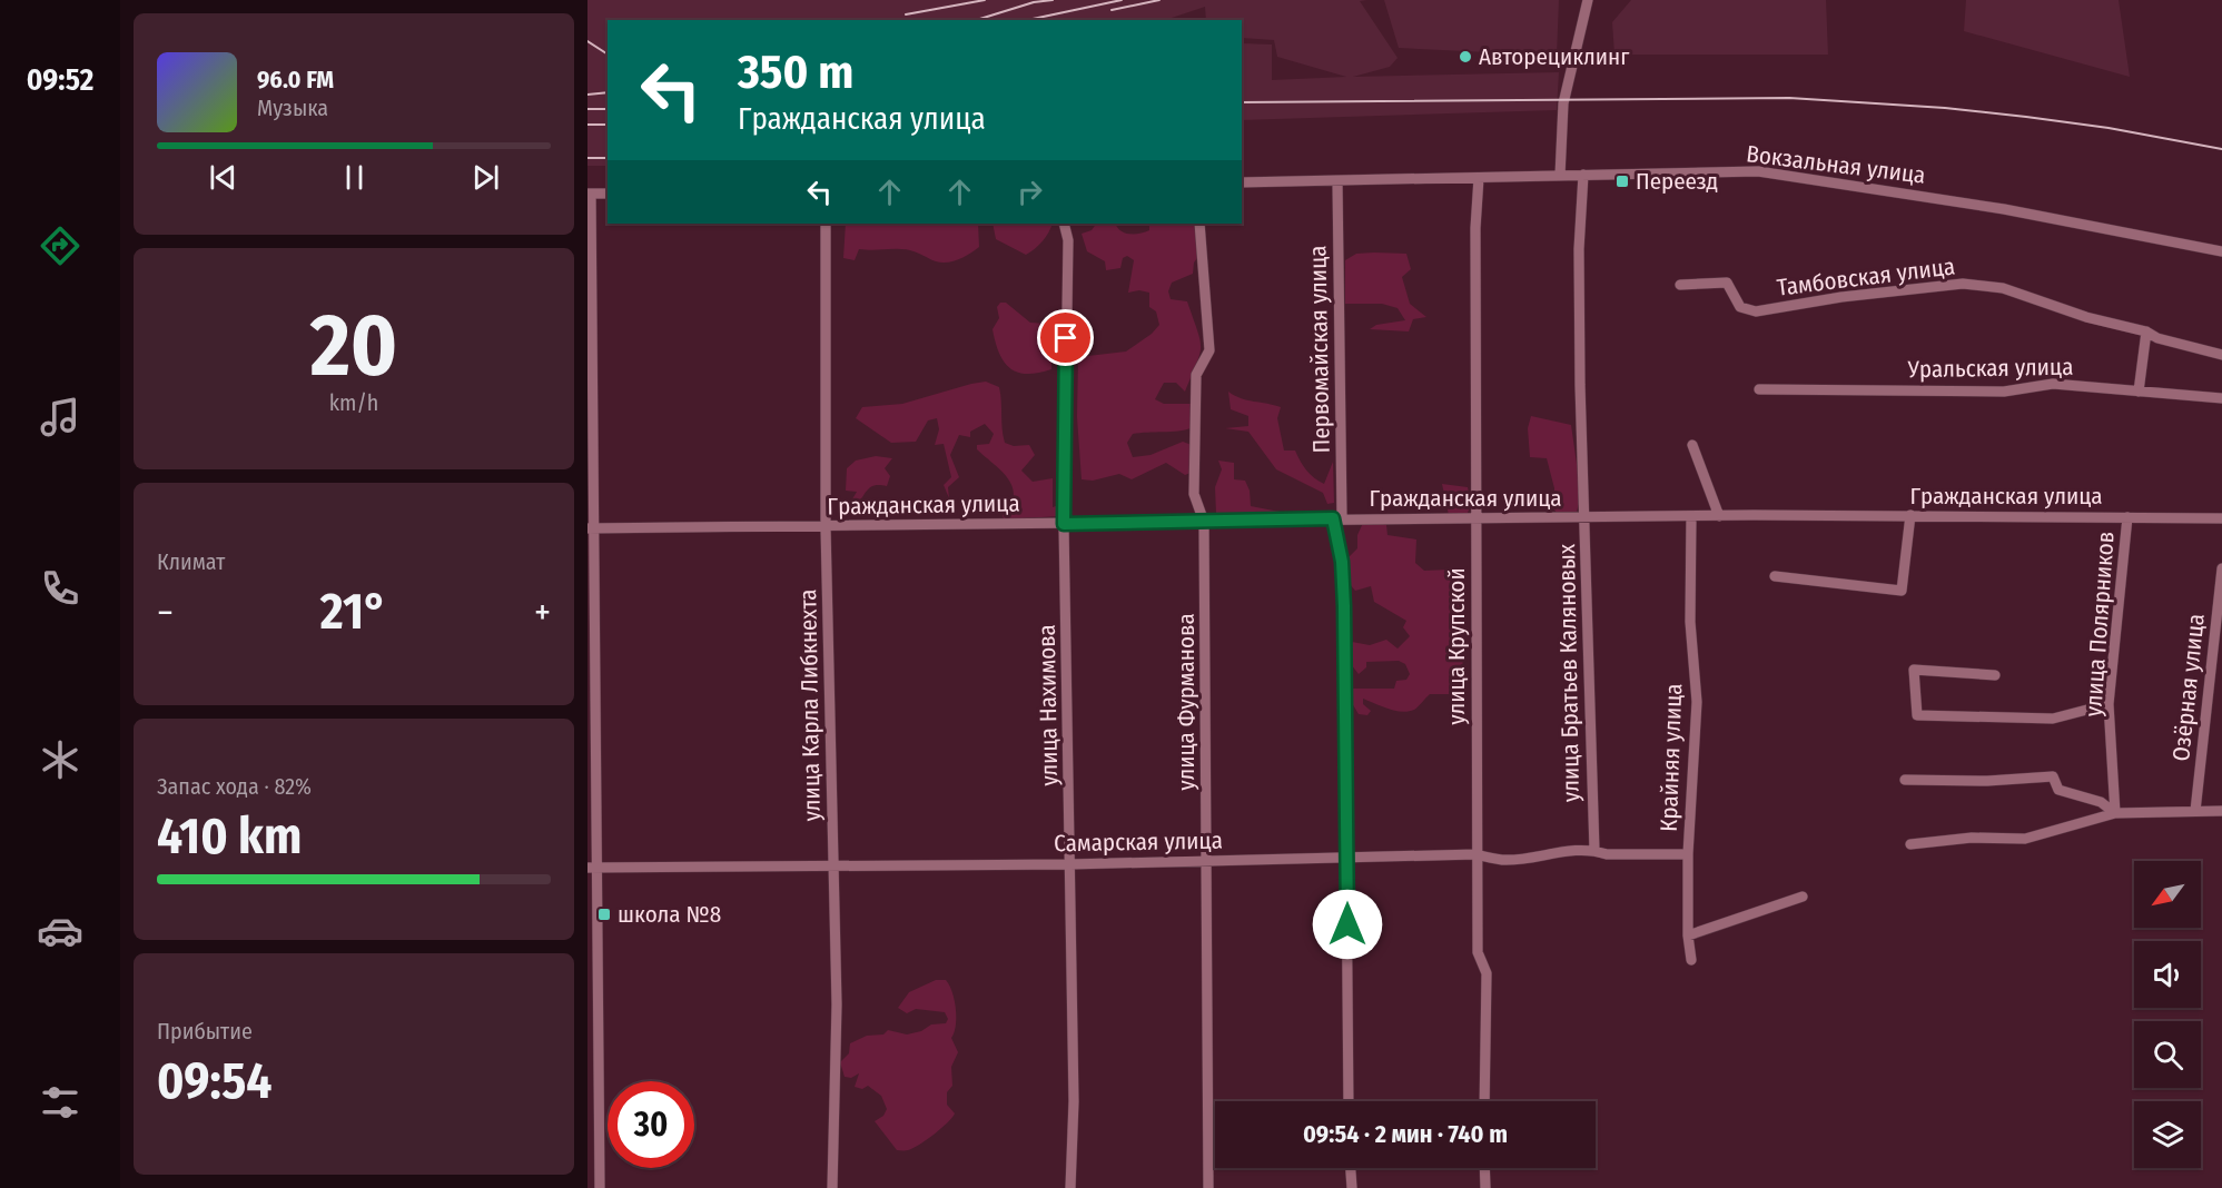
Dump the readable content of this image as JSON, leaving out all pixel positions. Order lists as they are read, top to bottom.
{
  "streets": {
    "street": [
      "Вокзальная улица",
      "Тамбовская улица",
      "Первомайская улица",
      "Уральская улица",
      "Гражданская улица",
      "улица Полярников",
      "улица Крупской",
      "улица Братьев Каляновых",
      "Озёрная улица",
      "улица Фурманова",
      "улица Карла Либкнехта",
      "улица Нахимова",
      "Крайняя улица",
      "Самарская улица"
    ]
  },
  "crossings": [
    ["Вокзальная улица", "Первомайская улица"],
    ["Вокзальная улица", "улица Крупской"],
    ["Вокзальная улица", "улица Братьев Каляновых"],
    ["Первомайская улица", "Гражданская улица"],
    ["Первомайская улица", "Самарская улица"],
    ["Гражданская улица", "улица Полярников"],
    ["Гражданская улица", "улица Крупской"],
    ["Гражданская улица", "улица Братьев Каляновых"],
    ["Гражданская улица", "улица Фурманова"],
    ["Гражданская улица", "улица Карла Либкнехта"],
    ["Гражданская улица", "улица Нахимова"],
    ["Гражданская улица", "Крайняя улица"],
    ["улица Крупской", "Самарская улица"],
    ["улица Братьев Каляновых", "Самарская улица"],
    ["улица Фурманова", "Самарская улица"],
    ["улица Карла Либкнехта", "Самарская улица"],
    ["улица Нахимова", "Самарская улица"],
    ["Крайняя улица", "Самарская улица"]
  ],
  "places": {
    "other": ["Авторециклинг"],
    "transit": ["Переезд", "школа №8"]
  },
  "north": "bottom left",
  "page": {
    "tabs": "09:52",
    "turn": ["350 m", "Гражданская улица"],
    "song": ["96.0 FM", "Музыка"],
    "tile": [
      ["20", "km/h"],
      "Климат",
      ["Запас хода · 82%", "410 km"],
      ["Прибытие", "09:54"]
    ],
    "heat": ["−", "21°", "+"],
    "limit": "30",
    "trip": "09:54 · 2 мин · 740 m"
  }
}
